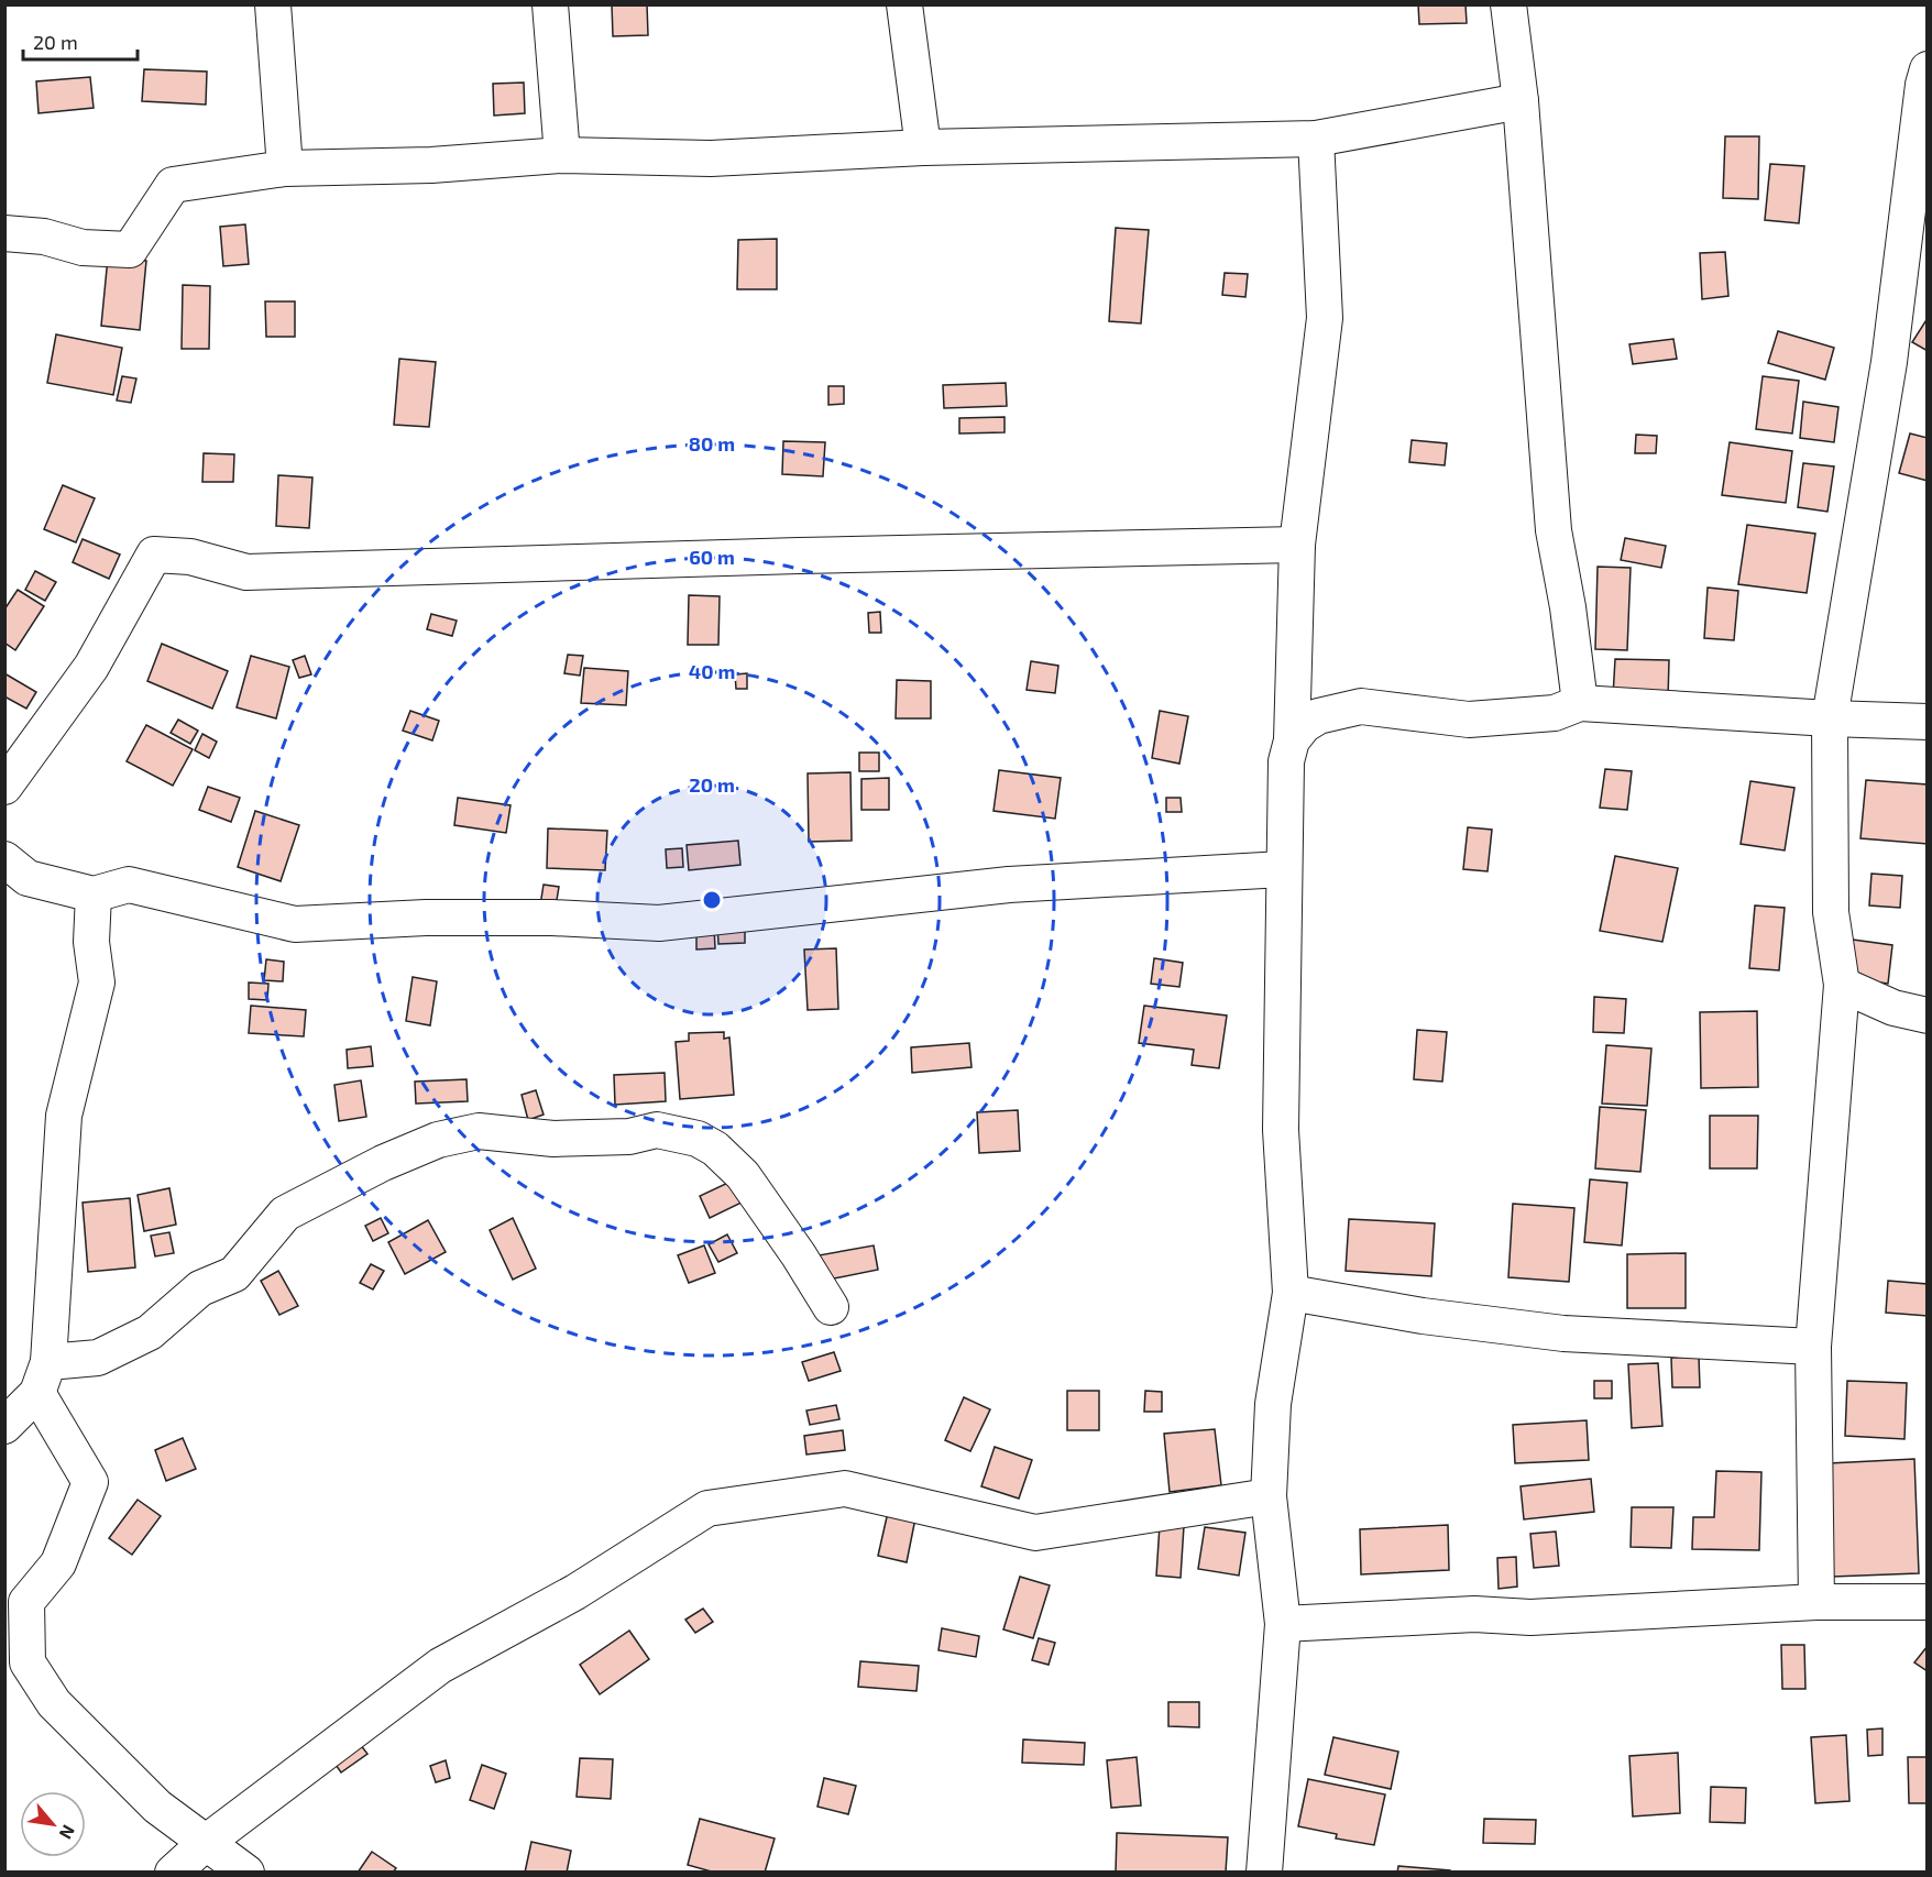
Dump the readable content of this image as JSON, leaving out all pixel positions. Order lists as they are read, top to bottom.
{
  "scale_bar": "20 m",
  "north": "bottom right",
  "rings": [
    "80 m",
    "60 m",
    "40 m",
    "20 m"
  ]
}
